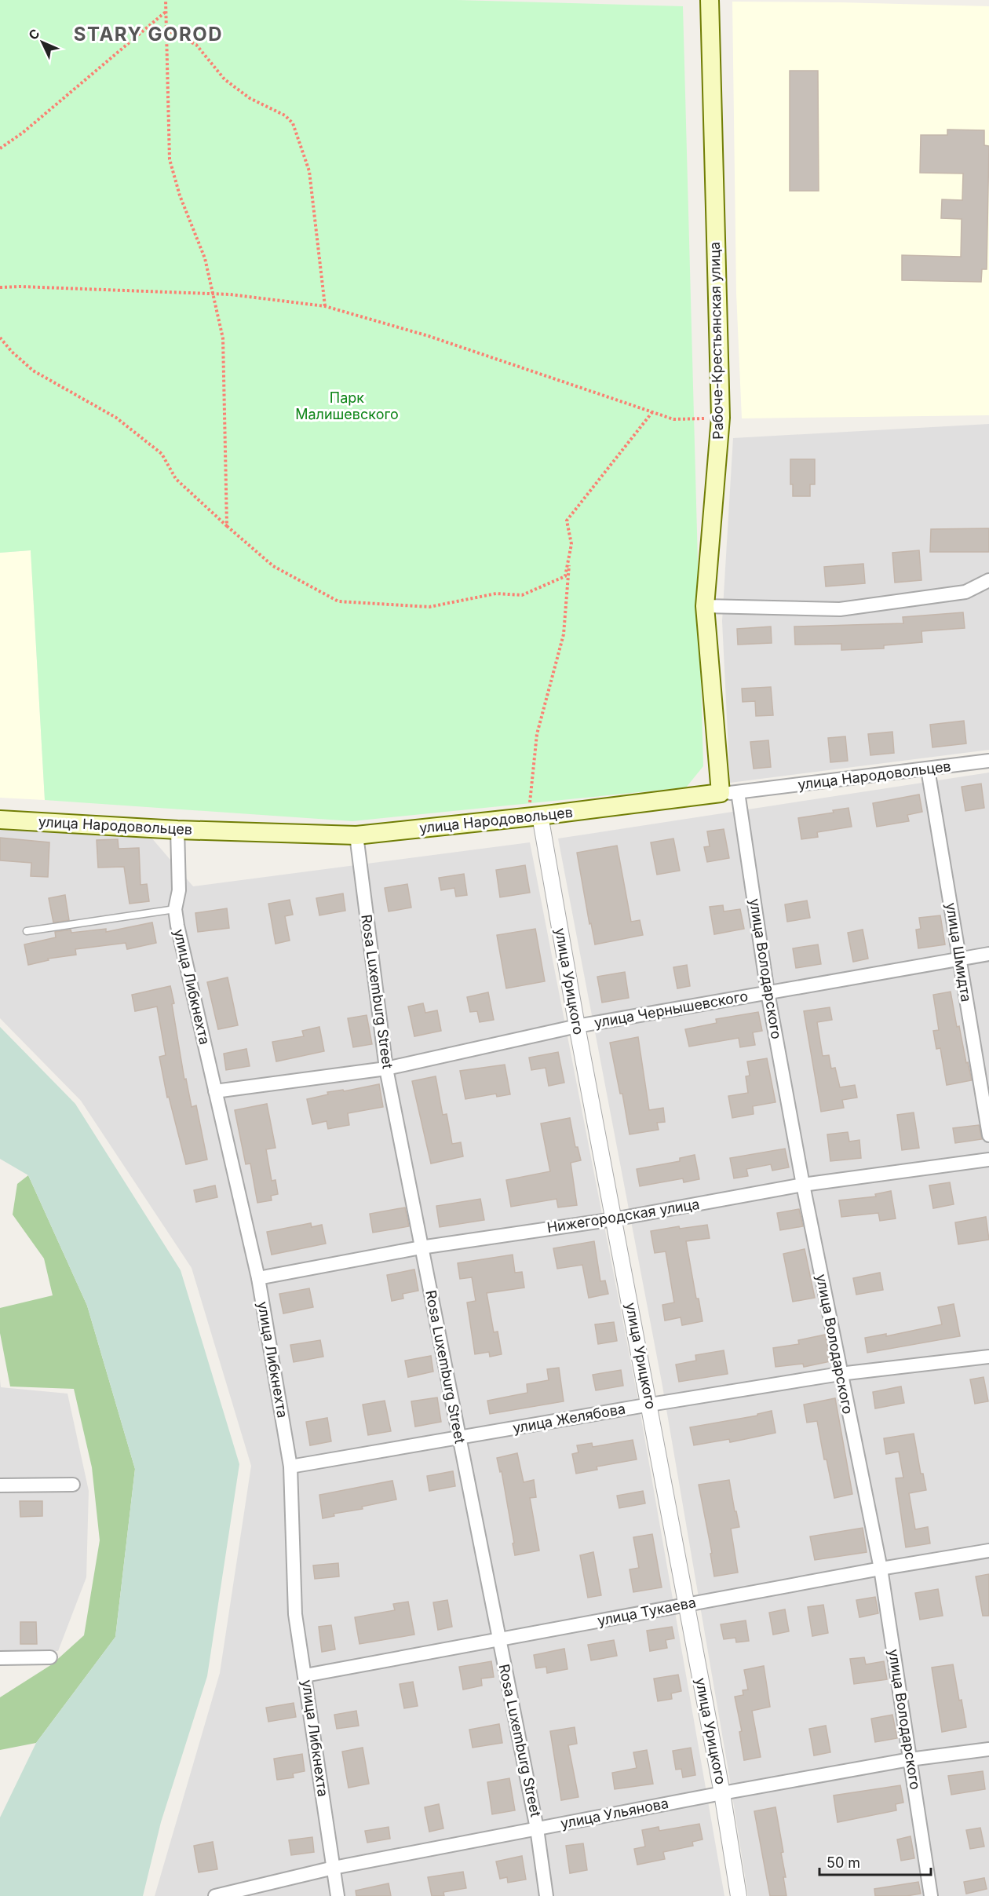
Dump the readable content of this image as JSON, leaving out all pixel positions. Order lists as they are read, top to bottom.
{
  "streets": {
    "main road": ["Рабоче-Крестьянская улица", "улица Народовольцев"],
    "street": [
      "улица Шмидта",
      "улица Володарского",
      "улица Урицкого",
      "улица Либкнехта",
      "Rosa Luxemburg Street",
      "улица Чернышевского",
      "Нижегородская улица",
      "улица Желябова",
      "улица Тукаева",
      "улица Ульянова"
    ]
  },
  "crossings": [
    ["Рабоче-Крестьянская улица", "улица Народовольцев"],
    ["Рабоче-Крестьянская улица", "улица Володарского"],
    ["улица Народовольцев", "улица Шмидта"],
    ["улица Народовольцев", "улица Володарского"],
    ["улица Народовольцев", "улица Урицкого"],
    ["улица Народовольцев", "улица Либкнехта"],
    ["улица Народовольцев", "Rosa Luxemburg Street"],
    ["улица Шмидта", "улица Чернышевского"],
    ["улица Володарского", "улица Чернышевского"],
    ["улица Володарского", "Нижегородская улица"],
    ["улица Володарского", "улица Желябова"],
    ["улица Володарского", "улица Тукаева"],
    ["улица Володарского", "улица Ульянова"],
    ["улица Урицкого", "улица Чернышевского"],
    ["улица Урицкого", "Нижегородская улица"],
    ["улица Урицкого", "улица Желябова"],
    ["улица Урицкого", "улица Тукаева"],
    ["улица Урицкого", "улица Ульянова"],
    ["улица Либкнехта", "улица Чернышевского"],
    ["улица Либкнехта", "Нижегородская улица"],
    ["улица Либкнехта", "улица Желябова"],
    ["улица Либкнехта", "улица Тукаева"],
    ["улица Либкнехта", "улица Ульянова"],
    ["Rosa Luxemburg Street", "улица Чернышевского"],
    ["Rosa Luxemburg Street", "Нижегородская улица"],
    ["Rosa Luxemburg Street", "улица Желябова"],
    ["Rosa Luxemburg Street", "улица Тукаева"],
    ["Rosa Luxemburg Street", "улица Ульянова"]
  ],
  "districts": ["STARY GOROD"],
  "parks": ["Парк Малишевского"],
  "scale_bar": "50 m",
  "north": "top left"
}
